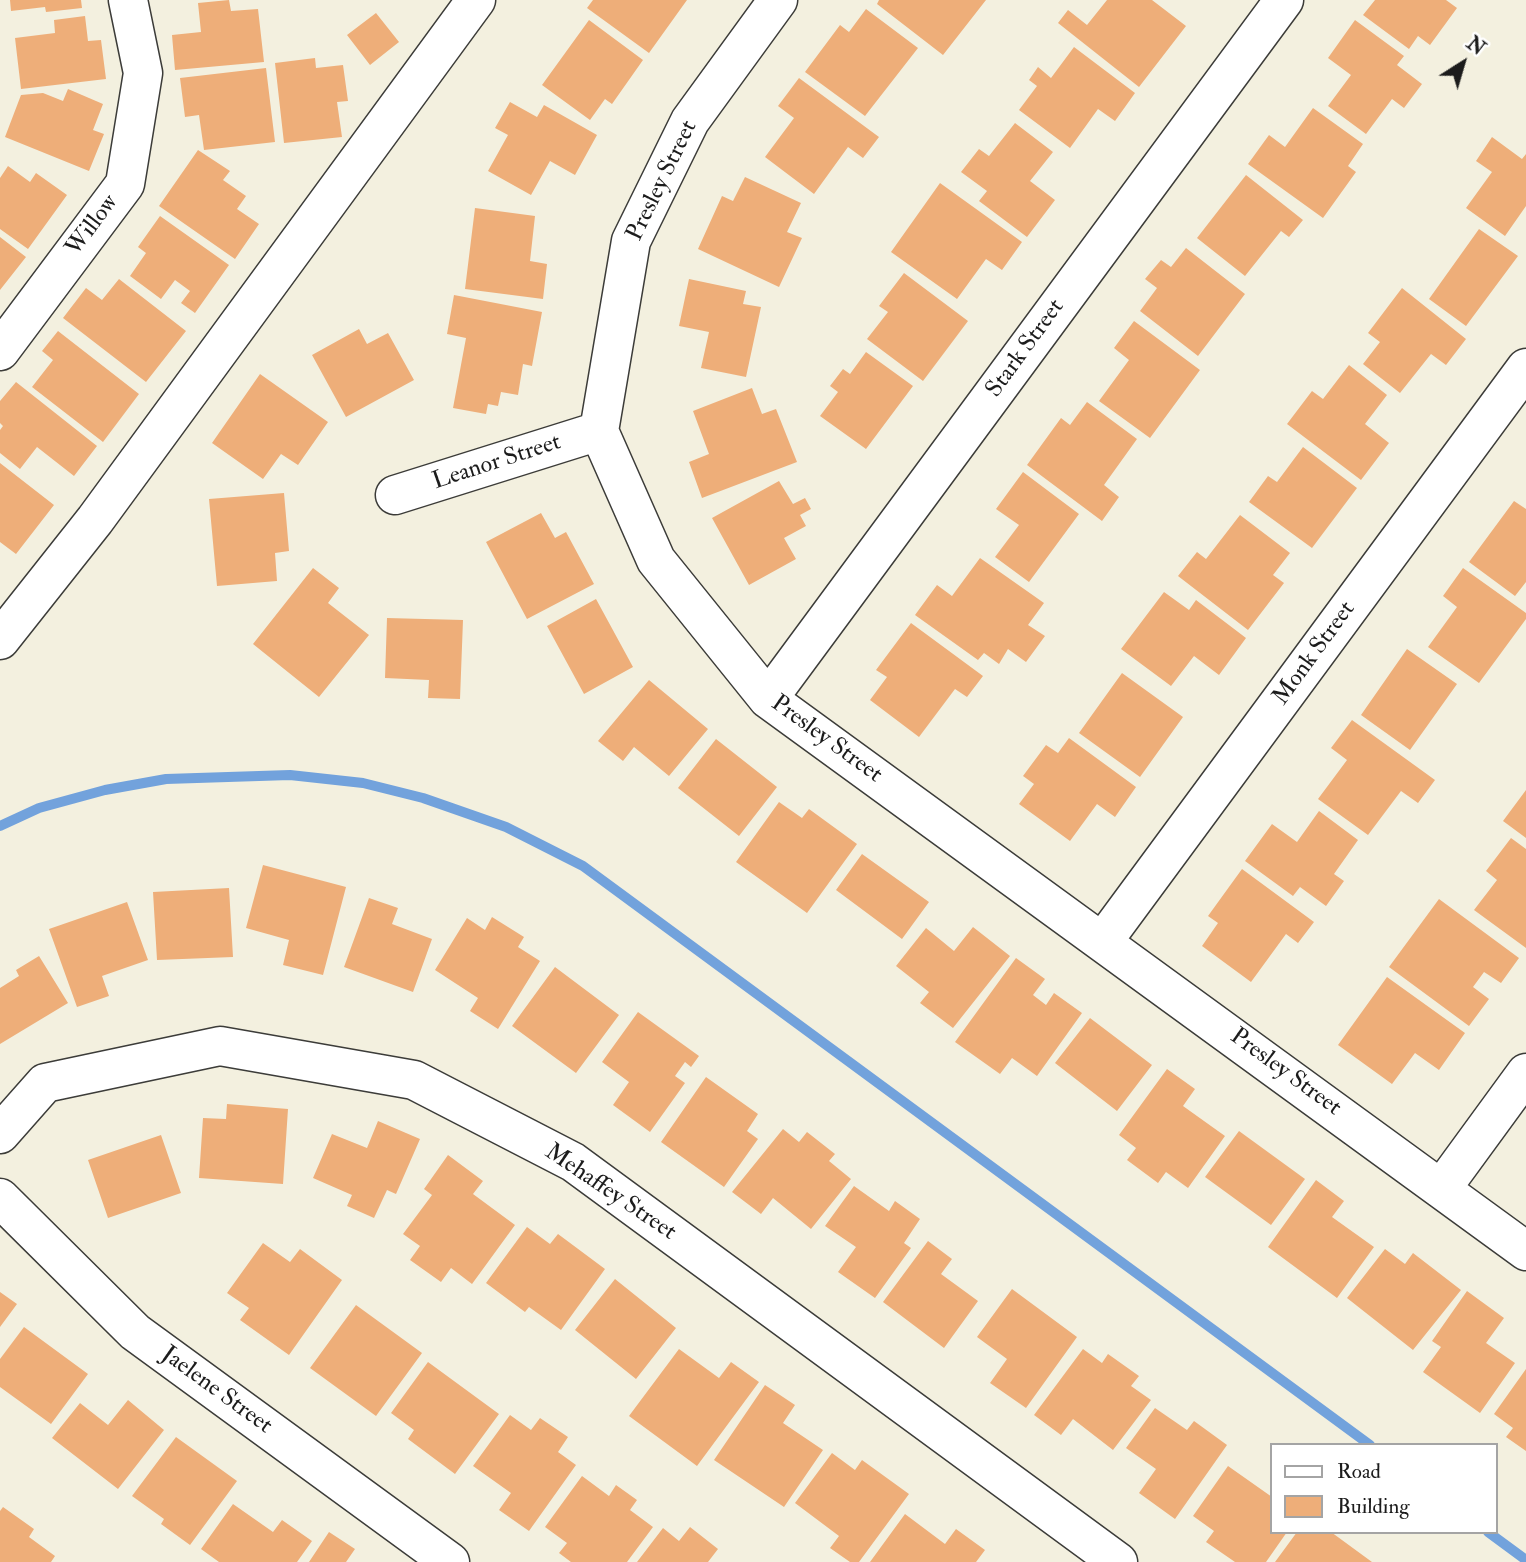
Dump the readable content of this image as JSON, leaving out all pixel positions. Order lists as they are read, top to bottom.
{
  "streets": {
    "street": [
      "Presley Street",
      "Willow",
      "Stark Street",
      "Leanor Street",
      "Monk Street",
      "Mehaffey Street",
      "Jaelene Street"
    ]
  },
  "crossings": [
    ["Presley Street", "Stark Street"],
    ["Presley Street", "Leanor Street"],
    ["Presley Street", "Monk Street"]
  ],
  "legend": ["Road", "Building"],
  "north": "top right"
}
